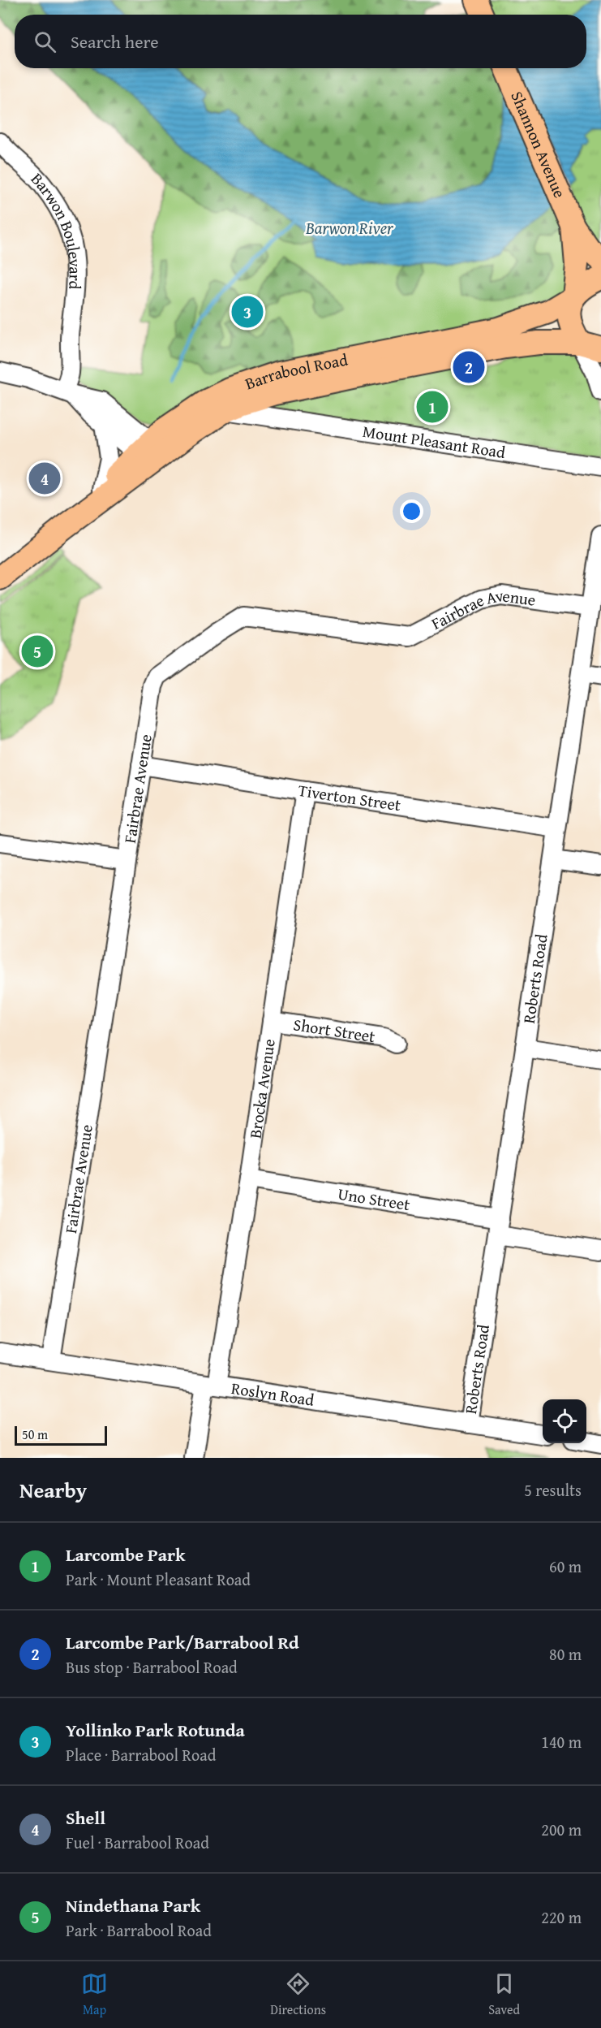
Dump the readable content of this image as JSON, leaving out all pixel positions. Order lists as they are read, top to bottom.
{
  "streets": {
    "main road": ["Shannon Avenue", "Barrabool Road"],
    "street": [
      "Barwon Boulevard",
      "Mount Pleasant Road",
      "Fairbrae Avenue",
      "Tiverton Street",
      "Roberts Road",
      "Short Street",
      "Brocka Avenue",
      "Uno Street",
      "Roslyn Road"
    ]
  },
  "crossings": [
    ["Shannon Avenue", "Barrabool Road"],
    ["Barrabool Road", "Mount Pleasant Road"],
    ["Fairbrae Avenue", "Tiverton Street"],
    ["Fairbrae Avenue", "Roberts Road"],
    ["Fairbrae Avenue", "Roslyn Road"],
    ["Tiverton Street", "Roberts Road"],
    ["Tiverton Street", "Brocka Avenue"],
    ["Roberts Road", "Uno Street"],
    ["Roberts Road", "Roslyn Road"],
    ["Short Street", "Brocka Avenue"],
    ["Brocka Avenue", "Uno Street"],
    ["Brocka Avenue", "Roslyn Road"]
  ],
  "water": ["Barwon River"],
  "scale_bar": "50 m",
  "page": {
    "search": "Search here",
    "pins": [
      "3",
      "2",
      "1",
      "4",
      "5"
    ],
    "scale": "50 m",
    "heading": ["Nearby", "5 results"],
    "list": [
      {
        "mark": "1",
        "name": "Larcombe Park",
        "note": "Park · Mount Pleasant Road",
        "value": "60 m"
      },
      {
        "mark": "2",
        "name": "Larcombe Park/Barrabool Rd",
        "note": "Bus stop · Barrabool Road",
        "value": "80 m"
      },
      {
        "mark": "3",
        "name": "Yollinko Park Rotunda",
        "note": "Place · Barrabool Road",
        "value": "140 m"
      },
      {
        "mark": "4",
        "name": "Shell",
        "note": "Fuel · Barrabool Road",
        "value": "200 m"
      },
      {
        "mark": "5",
        "name": "Nindethana Park",
        "note": "Park · Barrabool Road",
        "value": "220 m"
      }
    ],
    "nav": ["Map", "Directions", "Saved"]
  }
}
